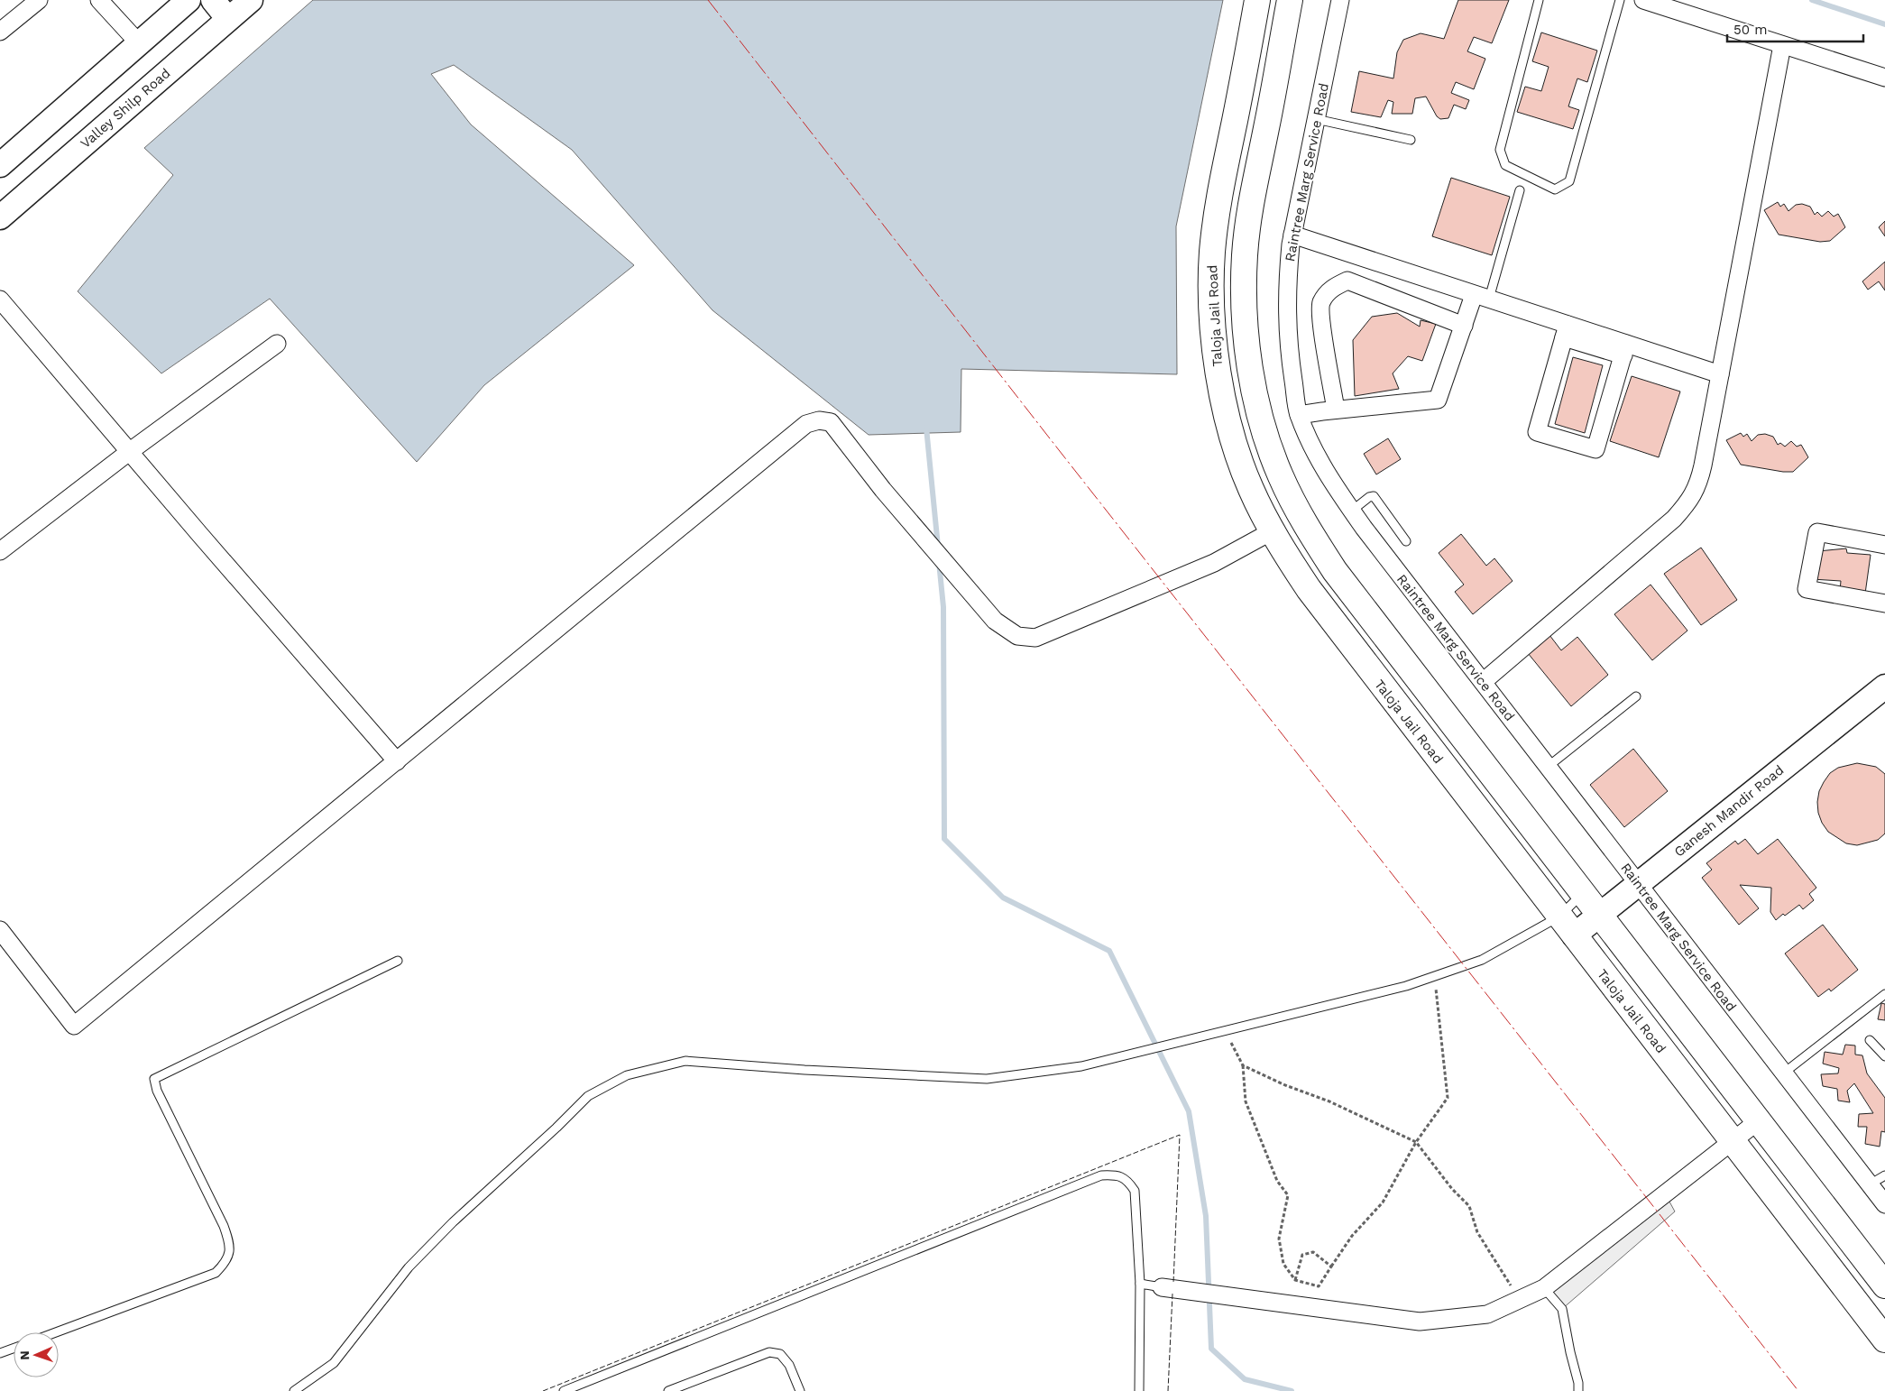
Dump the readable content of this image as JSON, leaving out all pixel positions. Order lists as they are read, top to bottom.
{
  "streets": {
    "main road": ["Taloja Jail Road"],
    "street": ["Valley Shilp Road", "Raintree Marg Service Road", "Ganesh Mandir Road"]
  },
  "crossings": [
    ["Raintree Marg Service Road", "Ganesh Mandir Road"],
    ["Taloja Jail Road", "Ganesh Mandir Road"]
  ],
  "scale_bar": "50 m",
  "north": "left"
}
